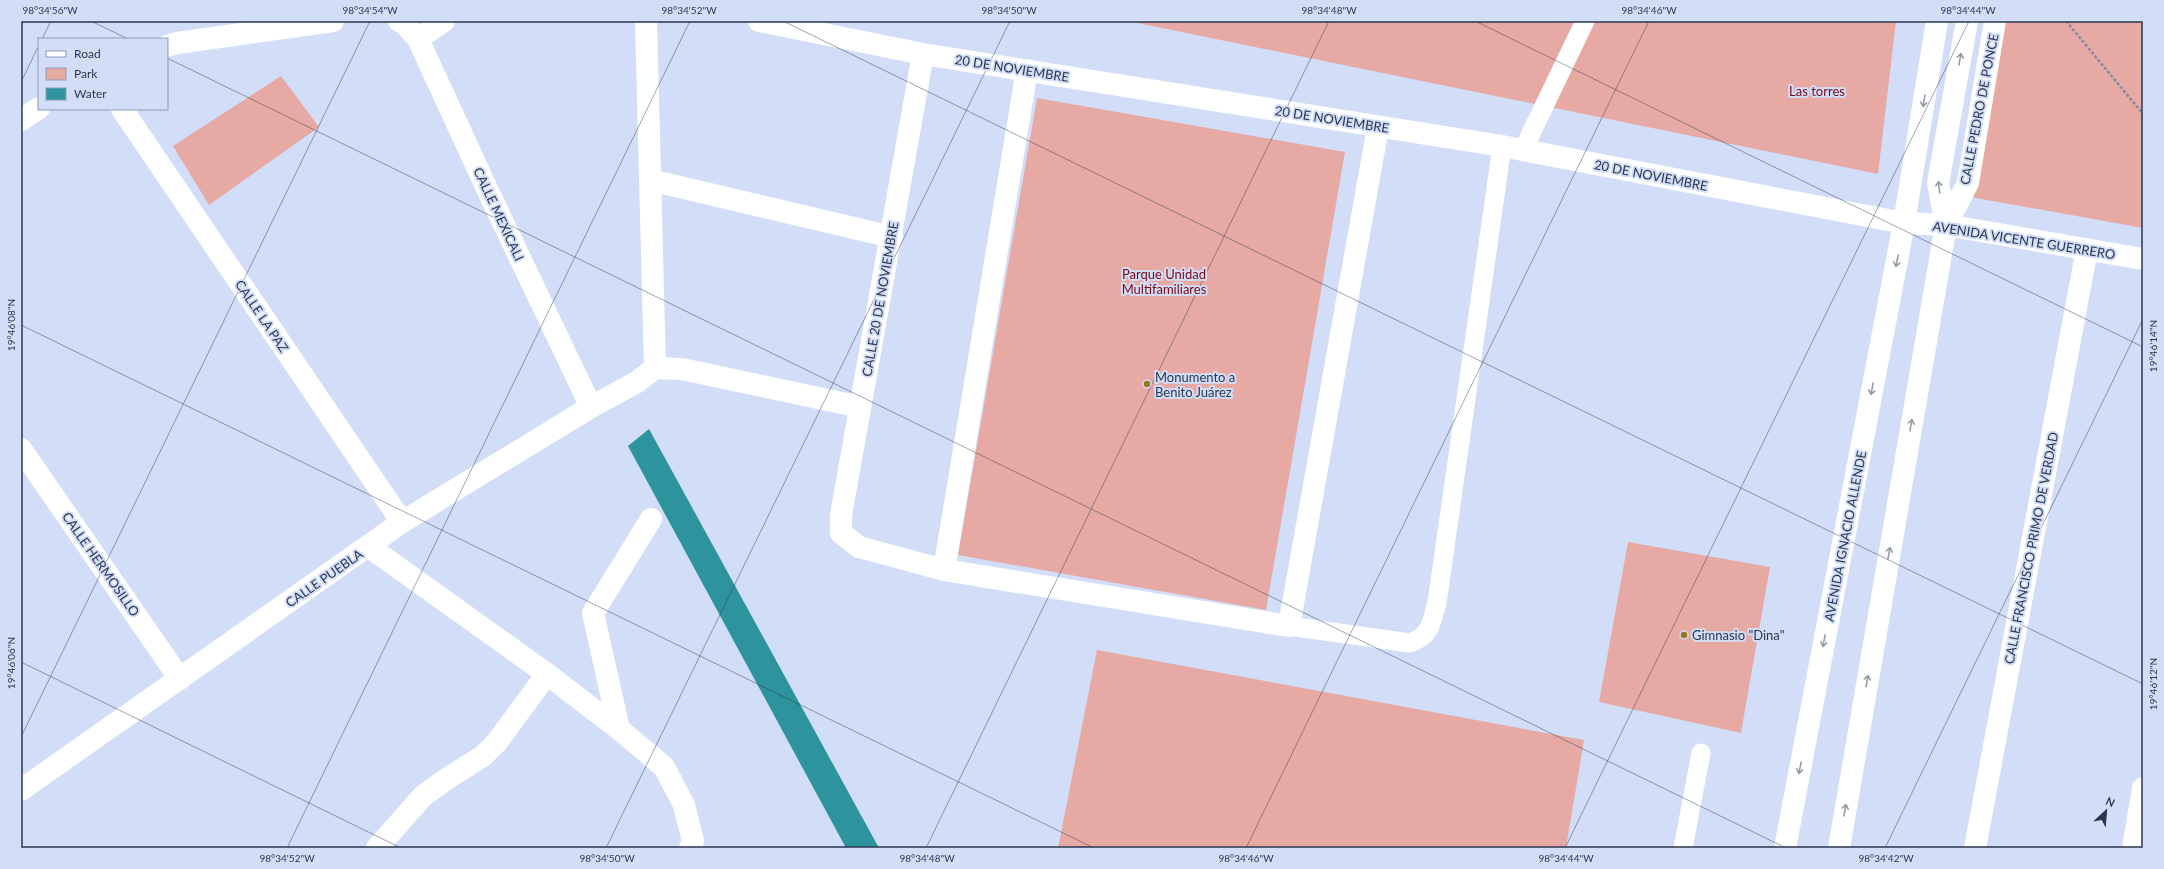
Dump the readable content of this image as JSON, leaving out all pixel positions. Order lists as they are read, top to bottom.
{
  "streets": {
    "street": [
      "20 DE NOVIEMBRE",
      "CALLE PEDRO DE PONCE",
      "CALLE MEXICALI",
      "AVENIDA VICENTE GUERRERO",
      "CALLE 20 DE NOVIEMBRE",
      "CALLE LA PAZ",
      "AVENIDA IGNACIO ALLENDE",
      "CALLE FRANCISCO PRIMO DE VERDAD",
      "CALLE HERMOSILLO",
      "CALLE PUEBLA"
    ]
  },
  "crossings": [
    ["20 DE NOVIEMBRE", "AVENIDA VICENTE GUERRERO"],
    ["20 DE NOVIEMBRE", "CALLE 20 DE NOVIEMBRE"],
    ["20 DE NOVIEMBRE", "AVENIDA IGNACIO ALLENDE"],
    ["CALLE PEDRO DE PONCE", "AVENIDA VICENTE GUERRERO"],
    ["CALLE MEXICALI", "CALLE PUEBLA"],
    ["AVENIDA VICENTE GUERRERO", "AVENIDA IGNACIO ALLENDE"],
    ["AVENIDA VICENTE GUERRERO", "CALLE FRANCISCO PRIMO DE VERDAD"],
    ["CALLE LA PAZ", "CALLE PUEBLA"],
    ["CALLE HERMOSILLO", "CALLE PUEBLA"]
  ],
  "parks": ["Las torres", "Parque Unidad Multifamiliares"],
  "places": ["Monumento a Benito Juárez", "Gimnasio \"Dina\""],
  "legend": ["Road", "Park", "Water"],
  "north": "top right",
  "coordinates": [
    "98°34'56\"W",
    "98°34'54\"W",
    "98°34'52\"W",
    "98°34'50\"W",
    "98°34'48\"W",
    "98°34'46\"W",
    "98°34'44\"W",
    "19°46'08\"N",
    "19°46'14\"N",
    "19°46'06\"N",
    "19°46'12\"N",
    "98°34'42\"W"
  ]
}
